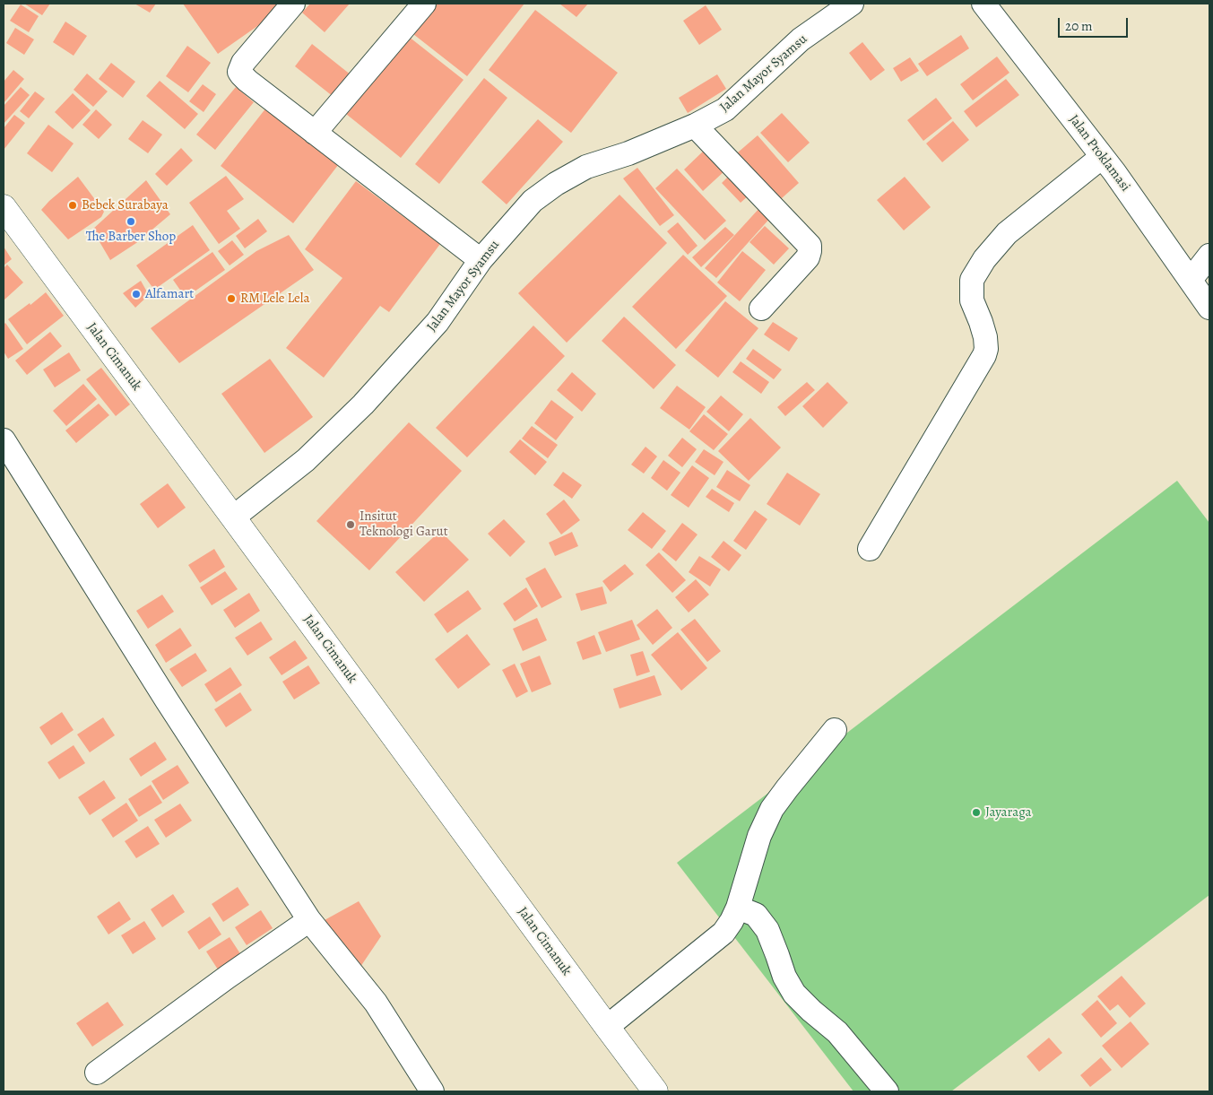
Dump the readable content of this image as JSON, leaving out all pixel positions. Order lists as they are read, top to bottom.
{
  "streets": {
    "main road": ["Jalan Cimanuk"],
    "street": ["Jalan Mayor Syamsu", "Jalan Proklamasi"]
  },
  "crossings": [
    ["Jalan Mayor Syamsu", "Jalan Cimanuk"]
  ],
  "places": [
    "Bebek Surabaya",
    "The Barber Shop",
    "Alfamart",
    "RM Lele Lela",
    "Insitut Teknologi Garut",
    "Jayaraga"
  ],
  "scale_bar": "20 m"
}
